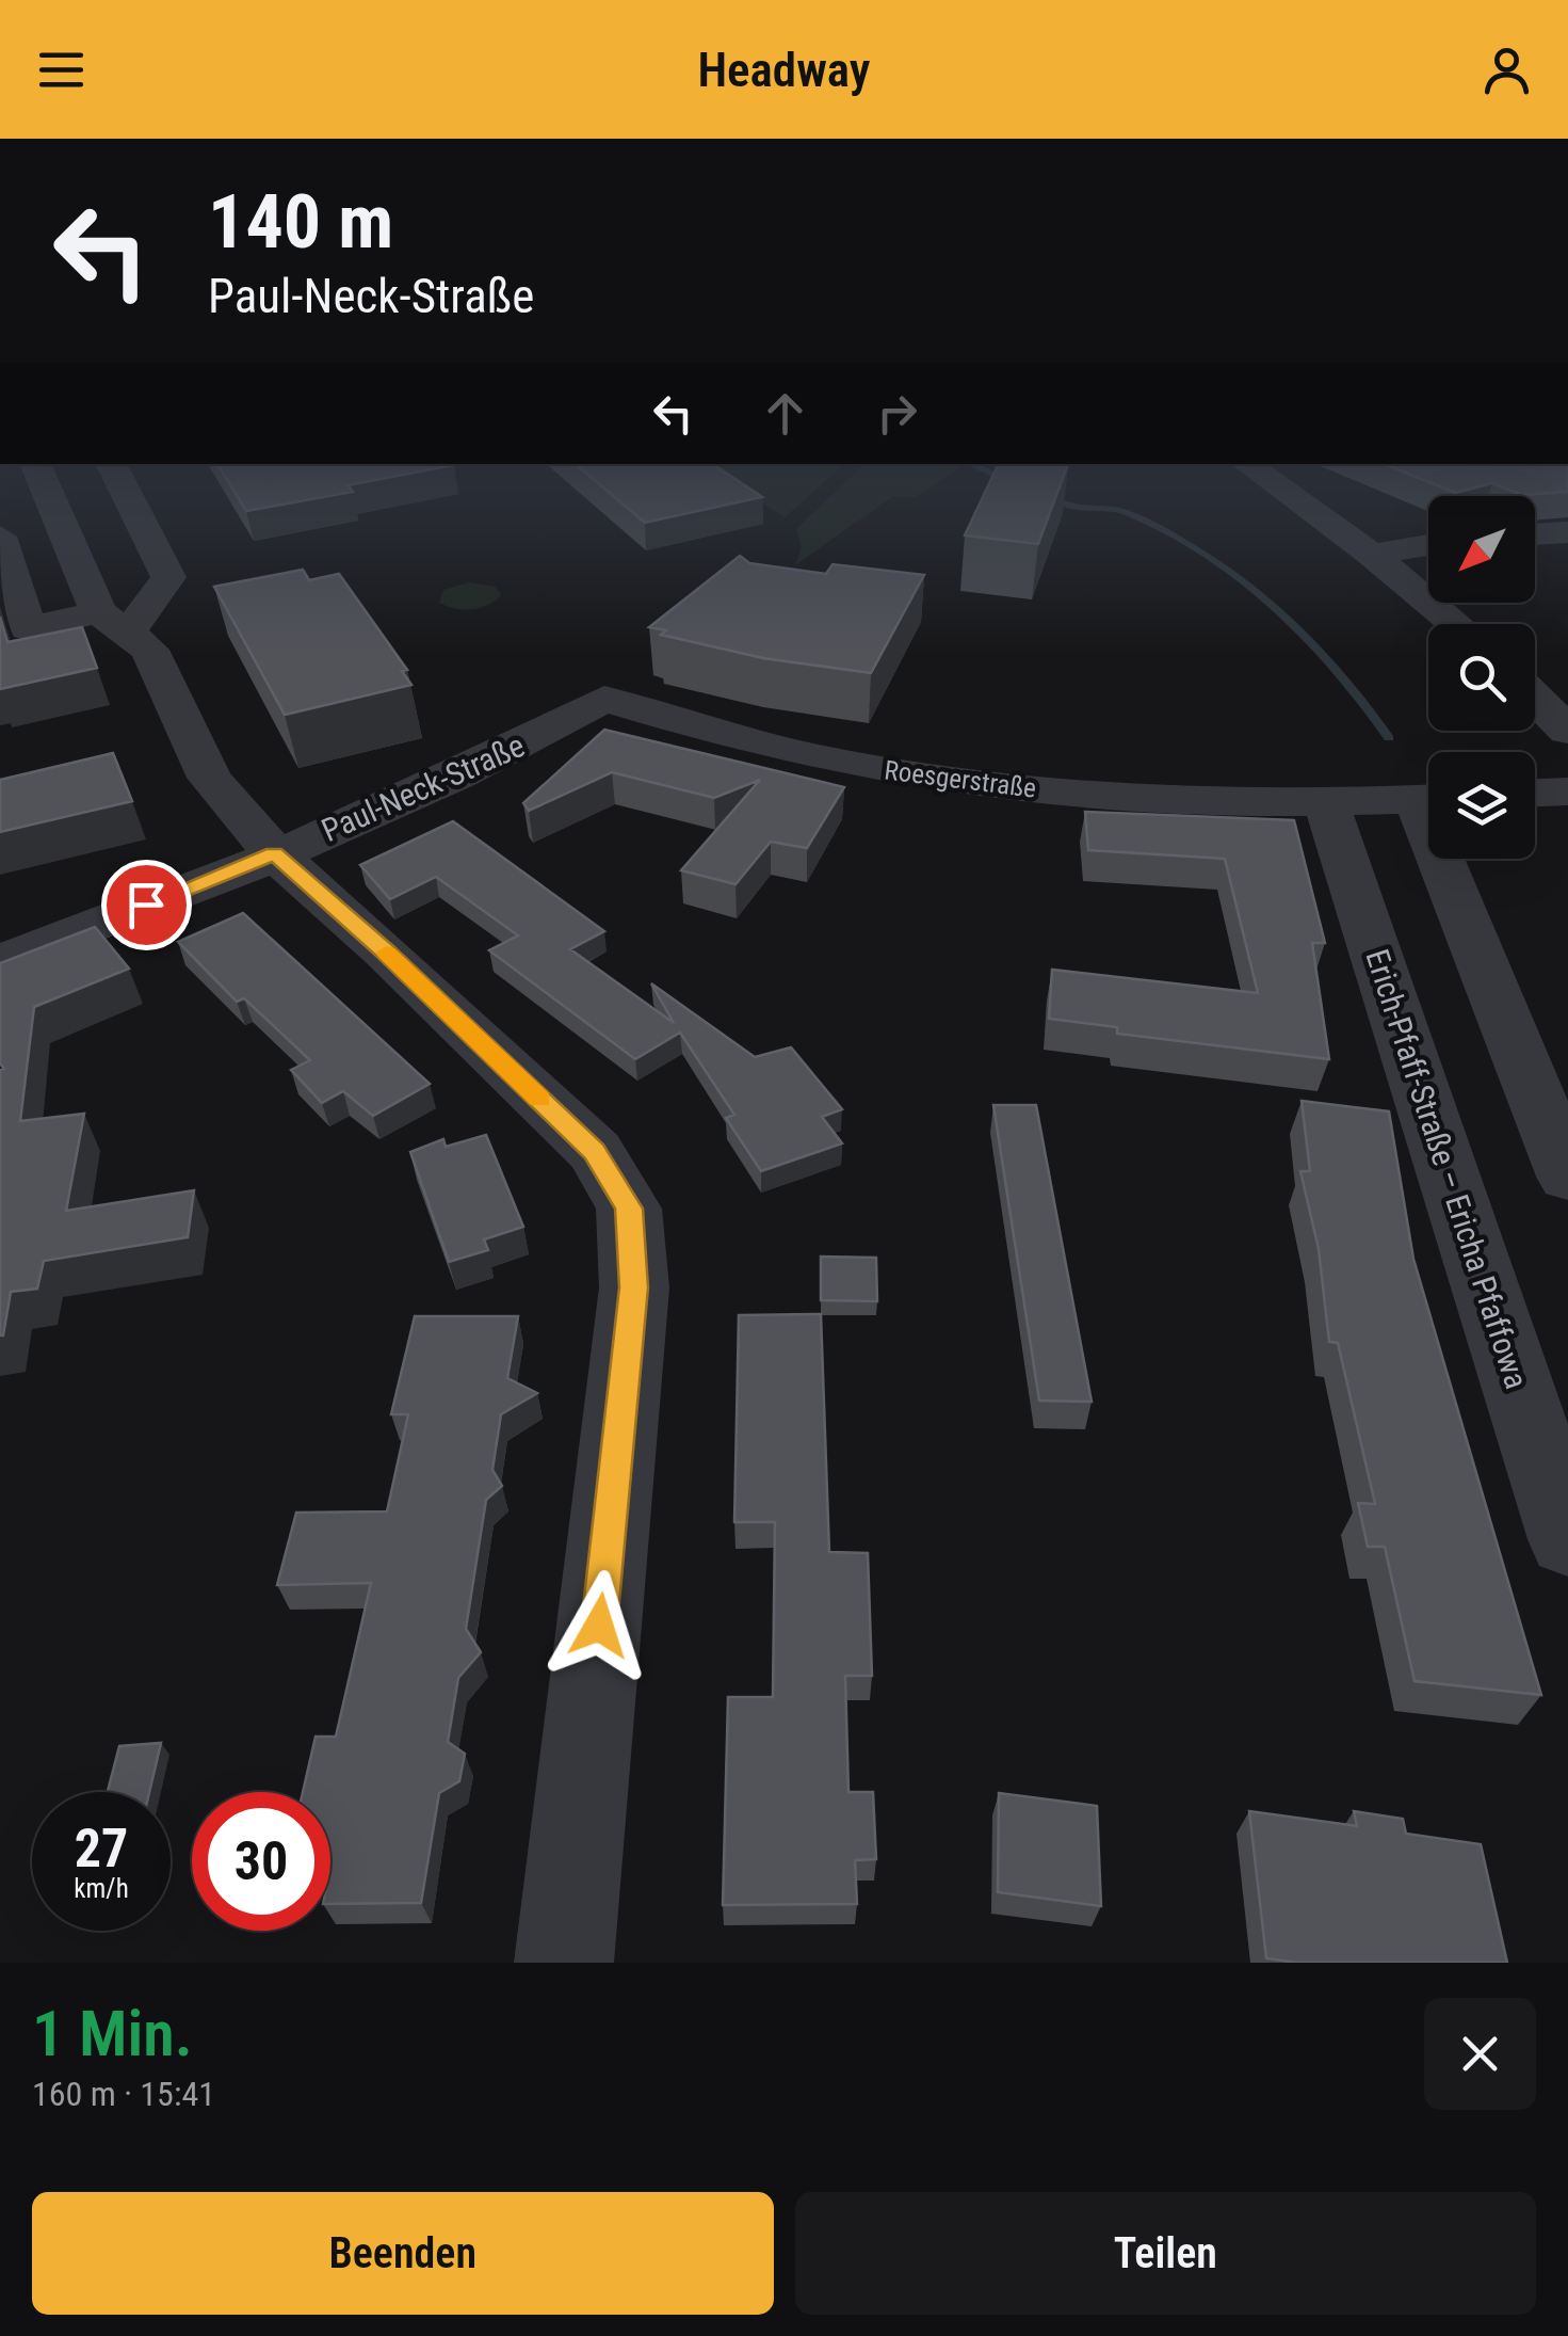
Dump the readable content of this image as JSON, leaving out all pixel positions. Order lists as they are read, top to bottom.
{
  "streets": {
    "street": ["Roesgerstraße", "Paul-Neck-Straße", "Erich-Pfaff-Straße – Ericha Pfaffowa"]
  },
  "crossings": [
    ["Roesgerstraße", "Paul-Neck-Straße"],
    ["Roesgerstraße", "Erich-Pfaff-Straße – Ericha Pfaffowa"]
  ],
  "north": "bottom left",
  "page": {
    "header": "Headway",
    "turn": ["140 m", "Paul-Neck-Straße"],
    "speed": "27 km/h",
    "limit": "30",
    "heading": ["1 Min.", "160 m · 15:41"],
    "buttons": ["Beenden", "Teilen"]
  }
}
